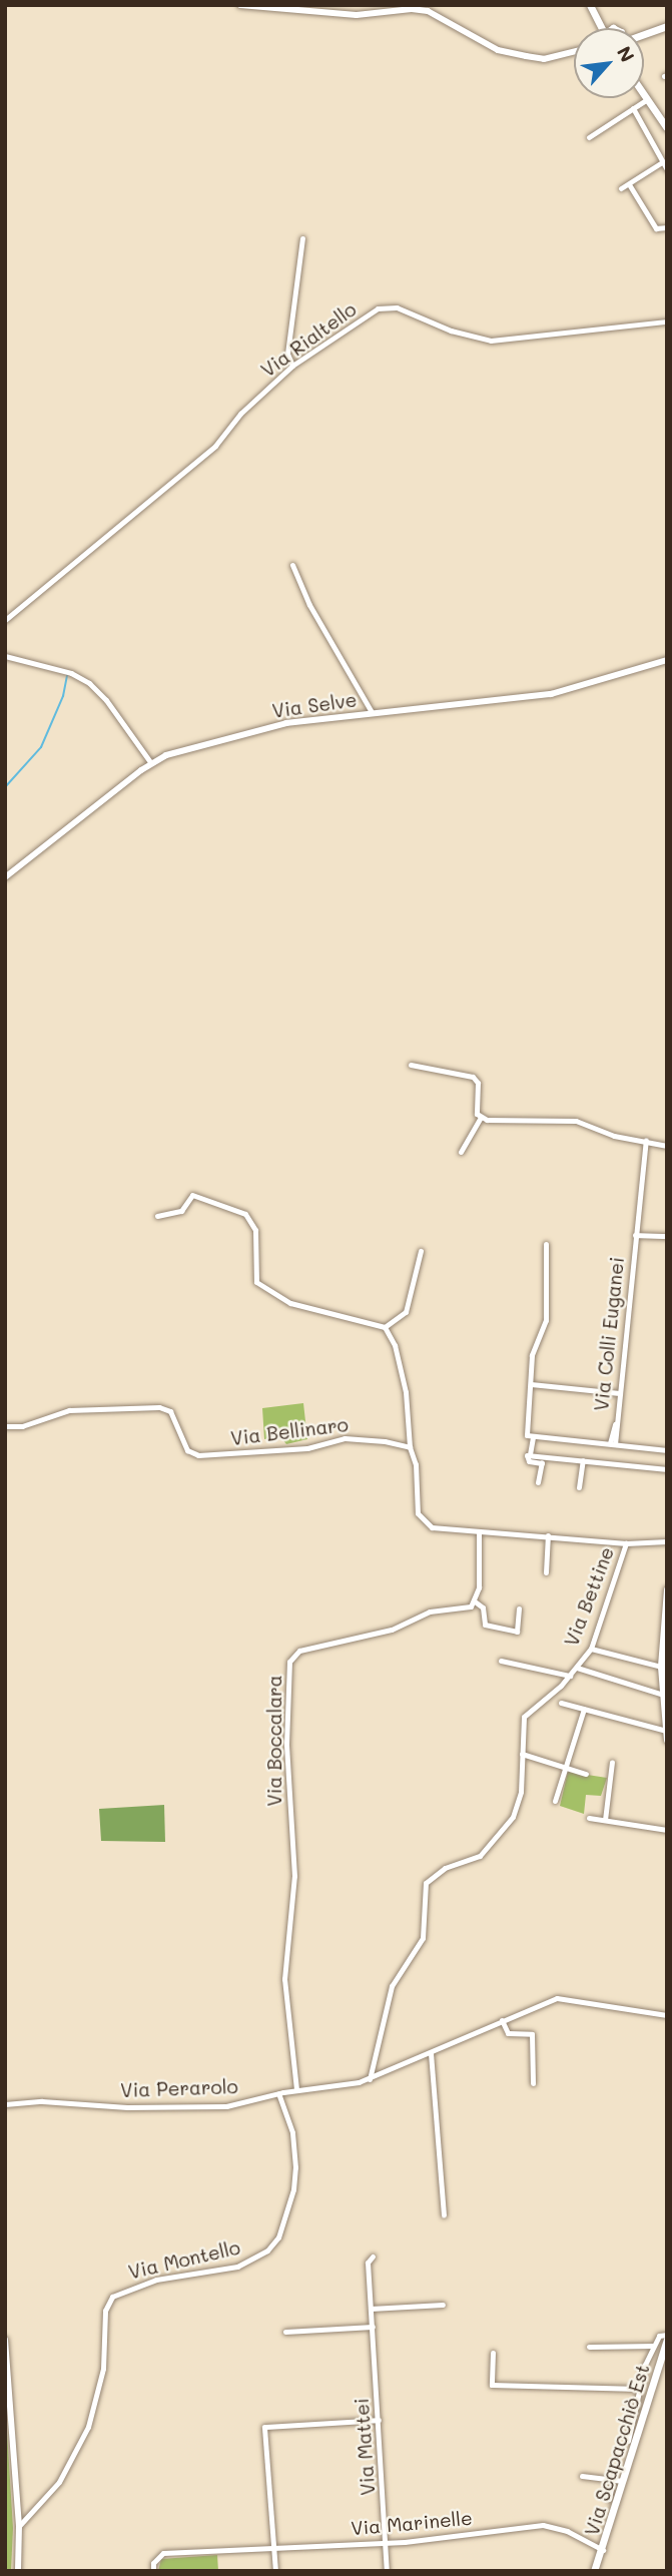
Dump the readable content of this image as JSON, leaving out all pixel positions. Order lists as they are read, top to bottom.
{
  "streets": {
    "main road": ["Via Scapacchiò Est"],
    "street": [
      "Via Rialtello",
      "Via Selve",
      "Via Colli Euganei",
      "Via Bellinaro",
      "Via Bettine",
      "Via Boccalara",
      "Via Perarolo",
      "Via Montello",
      "Via Mattei",
      "Via Marinelle"
    ]
  },
  "crossings": [
    ["Via Bettine", "Via Perarolo"],
    ["Via Boccalara", "Via Perarolo"],
    ["Via Perarolo", "Via Montello"],
    ["Via Mattei", "Via Marinelle"],
    ["Via Scapacchiò Est", "Via Marinelle"]
  ],
  "north": "top right"
}
